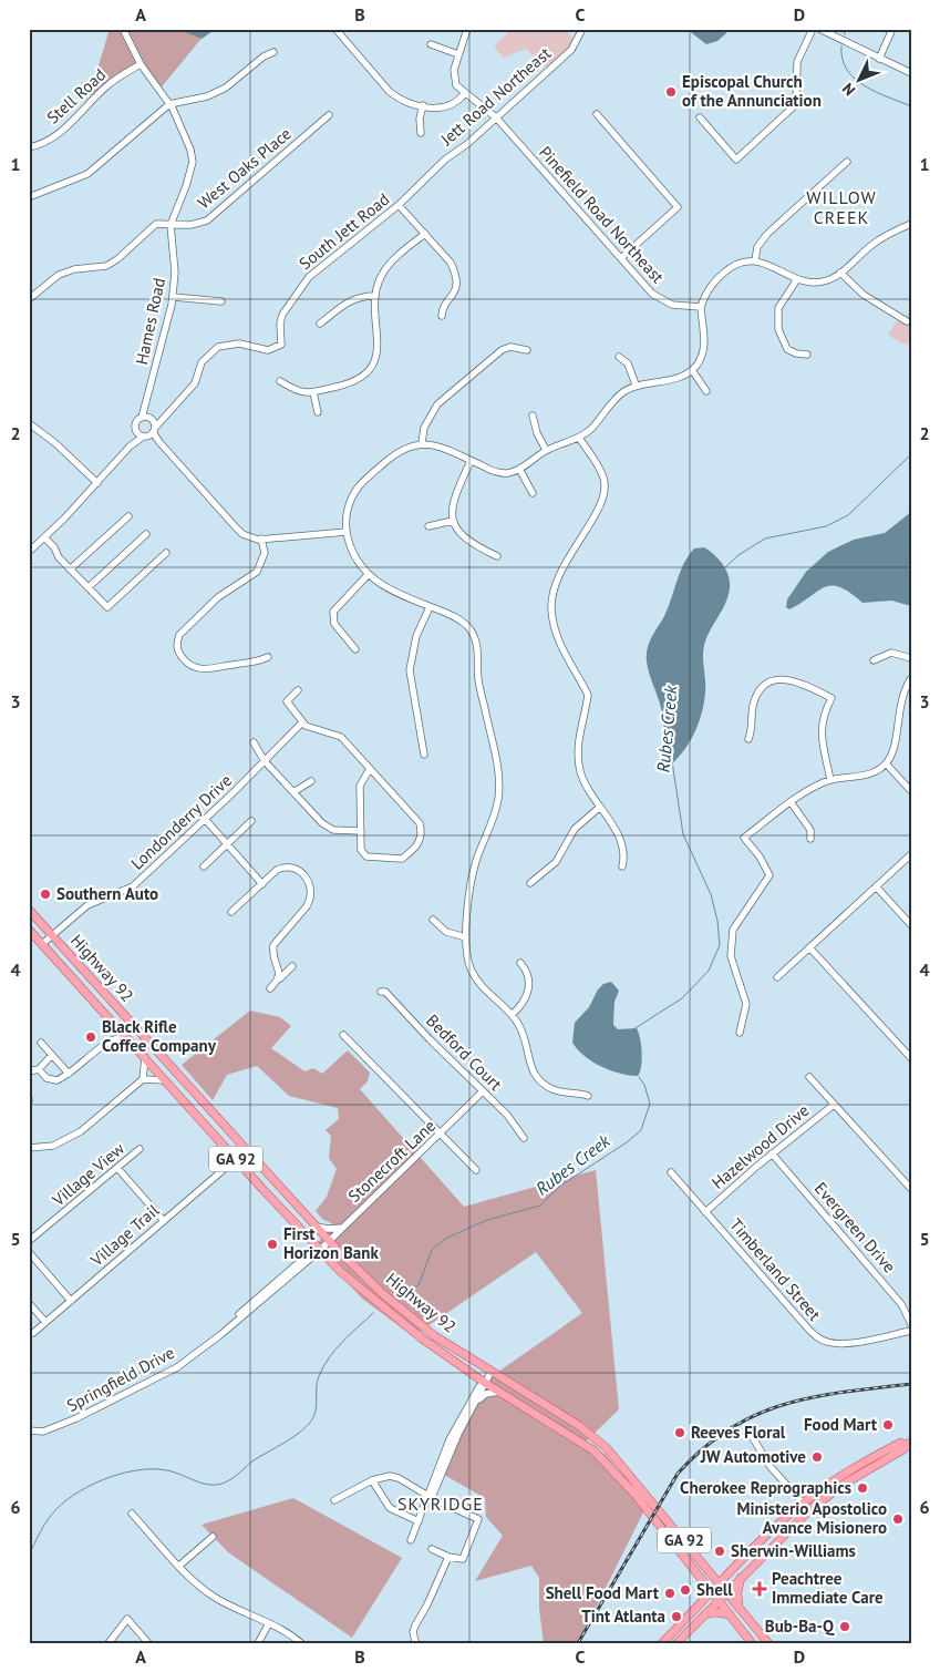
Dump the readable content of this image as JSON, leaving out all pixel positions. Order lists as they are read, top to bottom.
{
  "streets": {
    "main road": ["Highway 92", "GA 92"],
    "street": [
      "Stell Road",
      "Jett Road Northeast",
      "West Oaks Place",
      "Pinefield Road Northeast",
      "South Jett Road",
      "Hames Road",
      "Londonderry Drive",
      "Bedford Court",
      "Hazelwood Drive",
      "Stonecroft Lane",
      "Village View",
      "Evergreen Drive",
      "Village Trail",
      "Timberland Street",
      "Springfield Drive"
    ]
  },
  "crossings": [
    ["Stell Road", "Hames Road"],
    ["Jett Road Northeast", "Pinefield Road Northeast"],
    ["Jett Road Northeast", "South Jett Road"],
    ["West Oaks Place", "Hames Road"],
    ["South Jett Road", "Hames Road"],
    ["Londonderry Drive", "Highway 92"],
    ["Highway 92", "Stonecroft Lane"],
    ["Highway 92", "Village Trail"],
    ["Highway 92", "Springfield Drive"],
    ["Bedford Court", "Stonecroft Lane"],
    ["Hazelwood Drive", "Evergreen Drive"],
    ["Hazelwood Drive", "Timberland Street"],
    ["Stonecroft Lane", "Springfield Drive"]
  ],
  "districts": ["WILLOW CREEK", "SKYRIDGE"],
  "water": ["Rubes Creek"],
  "places": {
    "other": [
      "Episcopal Church of the Annunciation",
      "Southern Auto",
      "Black Rifle Coffee Company",
      "First Horizon Bank",
      "Food Mart",
      "Reeves Floral",
      "JW Automotive",
      "Cherokee Reprographics",
      "Ministerio Apostolico Avance Misionero",
      "Sherwin-Williams",
      "Shell",
      "Shell Food Mart",
      "Tint Atlanta",
      "Bub-Ba-Q"
    ],
    "health": ["Peachtree Immediate Care"]
  },
  "north": "bottom left",
  "grid": {
    "columns": [
      "A",
      "B",
      "C",
      "D"
    ],
    "rows": [
      "1",
      "2",
      "3",
      "4",
      "5",
      "6"
    ]
  }
}
